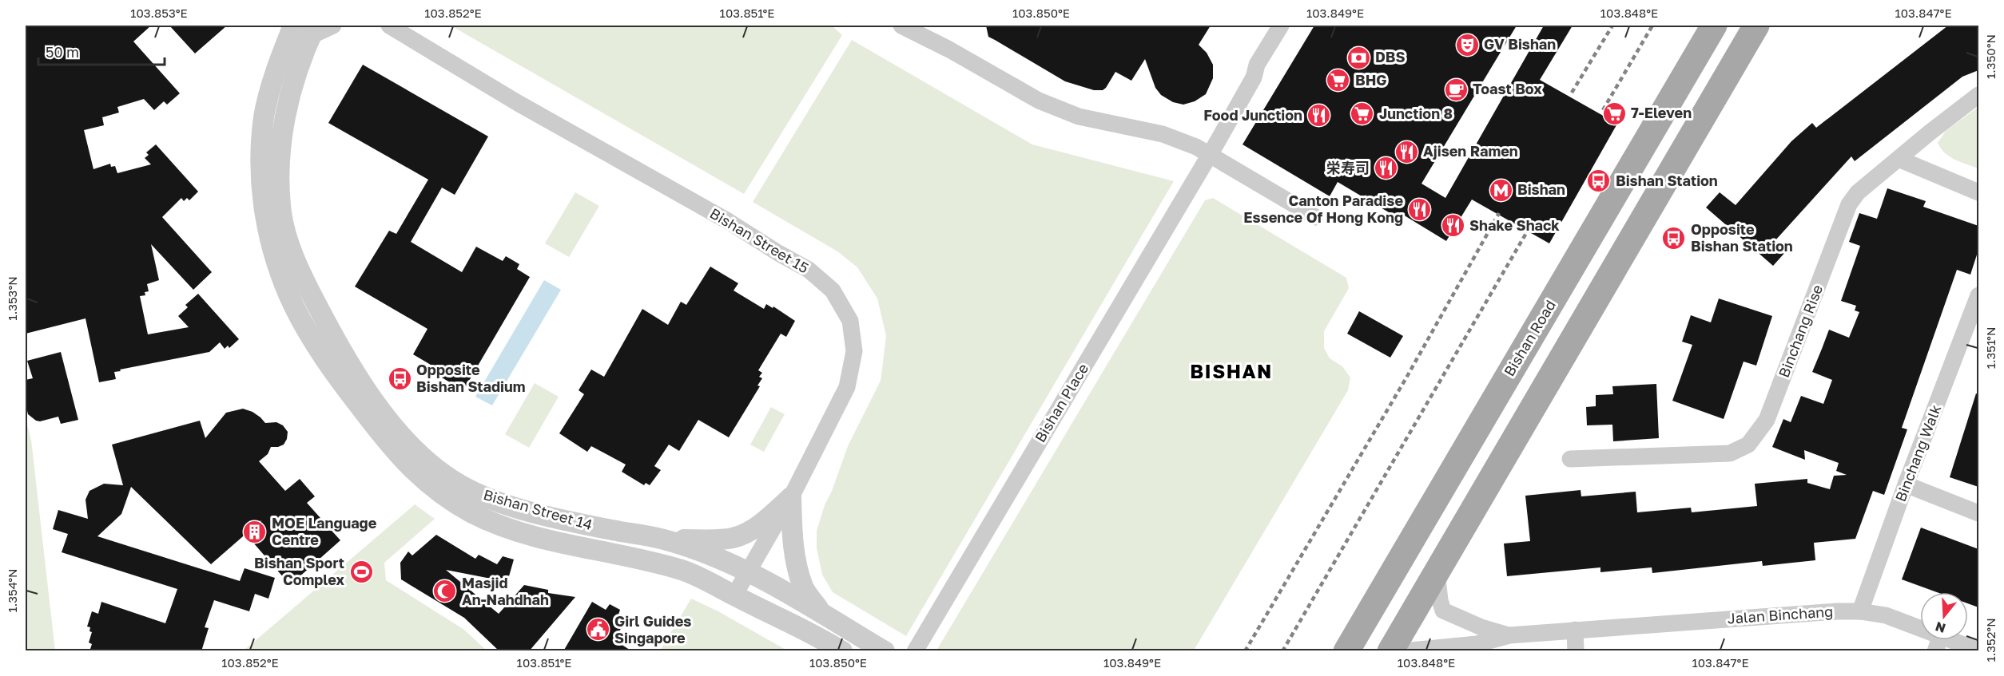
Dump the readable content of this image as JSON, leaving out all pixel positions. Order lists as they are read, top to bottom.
{
  "streets": {
    "main road": ["Bishan Road"],
    "street": [
      "Bishan Street 15",
      "Binchang Rise",
      "Bishan Place",
      "Binchang Walk",
      "Bishan Street 14",
      "Jalan Binchang"
    ]
  },
  "crossings": [
    ["Bishan Street 15", "Bishan Street 14"],
    ["Binchang Walk", "Jalan Binchang"]
  ],
  "districts": ["BISHAN"],
  "places": {
    "theatre": ["GV Bishan"],
    "bank": ["DBS"],
    "supermarket": ["BHG", "7-Eleven", "Junction 8"],
    "cafe": ["Toast Box"],
    "restaurant": [
      "Food Junction",
      "Ajisen Ramen",
      "栄寿司",
      "Canton Paradise Essence Of Hong Kong",
      "Shake Shack"
    ],
    "bus stop": ["Bishan Station", "Opposite Bishan Station", "Opposite Bishan Stadium"],
    "metro station": ["Bishan"],
    "building": ["MOE Language Centre"],
    "sports": ["Bishan Sport Complex"],
    "mosque": ["Masjid An-Nahdhah"],
    "public building": ["Girl Guides Singapore"]
  },
  "scale_bar": "50 m",
  "north": "bottom",
  "coordinates": [
    "103.853°E",
    "103.852°E",
    "103.851°E",
    "103.850°E",
    "103.849°E",
    "103.848°E",
    "103.847°E",
    "1.350°N",
    "1.353°N",
    "1.351°N",
    "1.354°N",
    "1.352°N"
  ]
}
